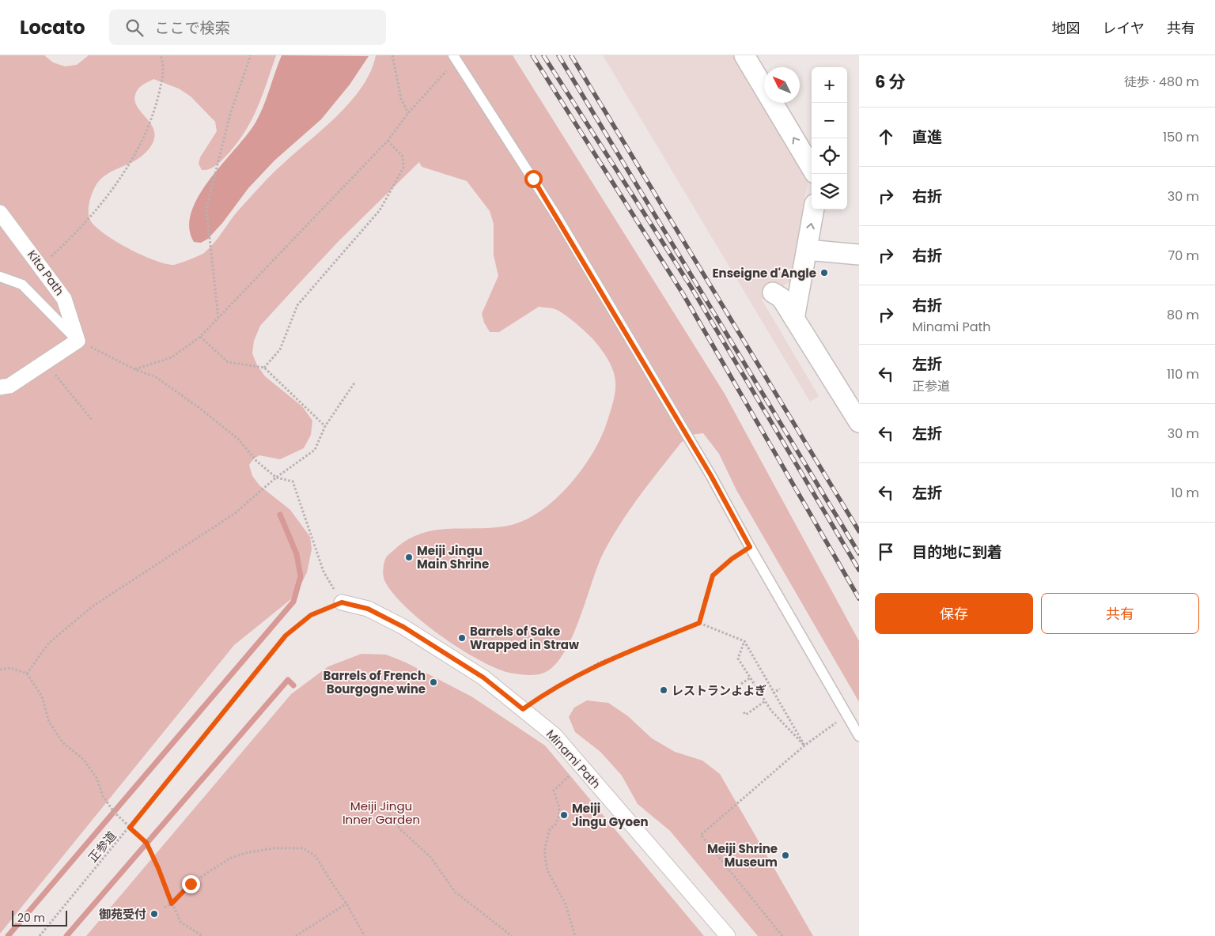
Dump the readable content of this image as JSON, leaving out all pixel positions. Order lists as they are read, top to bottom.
{
  "streets": {
    "street": ["Kita Path", "Minami Path"],
    "path": ["正参道"]
  },
  "crossings": [
    ["Minami Path", "正参道"]
  ],
  "parks": ["Meiji Jingu Inner Garden"],
  "places": [
    "Enseigne d'Angle",
    "Meiji Jingu Main Shrine",
    "Barrels of Sake Wrapped in Straw",
    "Barrels of French Bourgogne wine",
    "レストランよよぎ",
    "Meiji Jingu Gyoen",
    "Meiji Shrine Museum",
    "御苑受付"
  ],
  "scale_bar": "20 m",
  "north": "top left",
  "page": {
    "header": "Locato",
    "search": "ここで検索",
    "nav": ["地図", "レイヤ", "共有"],
    "heading": ["6 分", "徒歩 · 480 m"],
    "map_buttons": ["+", "−"],
    "list": [
      ["直進", "150 m"],
      ["右折", "30 m"],
      ["右折", "70 m"],
      ["右折", "Minami Path", "80 m"],
      ["左折", "正参道", "110 m"],
      ["左折", "30 m"],
      ["左折", "10 m"],
      "目的地に到着"
    ],
    "buttons": ["保存", "共有"],
    "scale": "20 m"
  }
}
